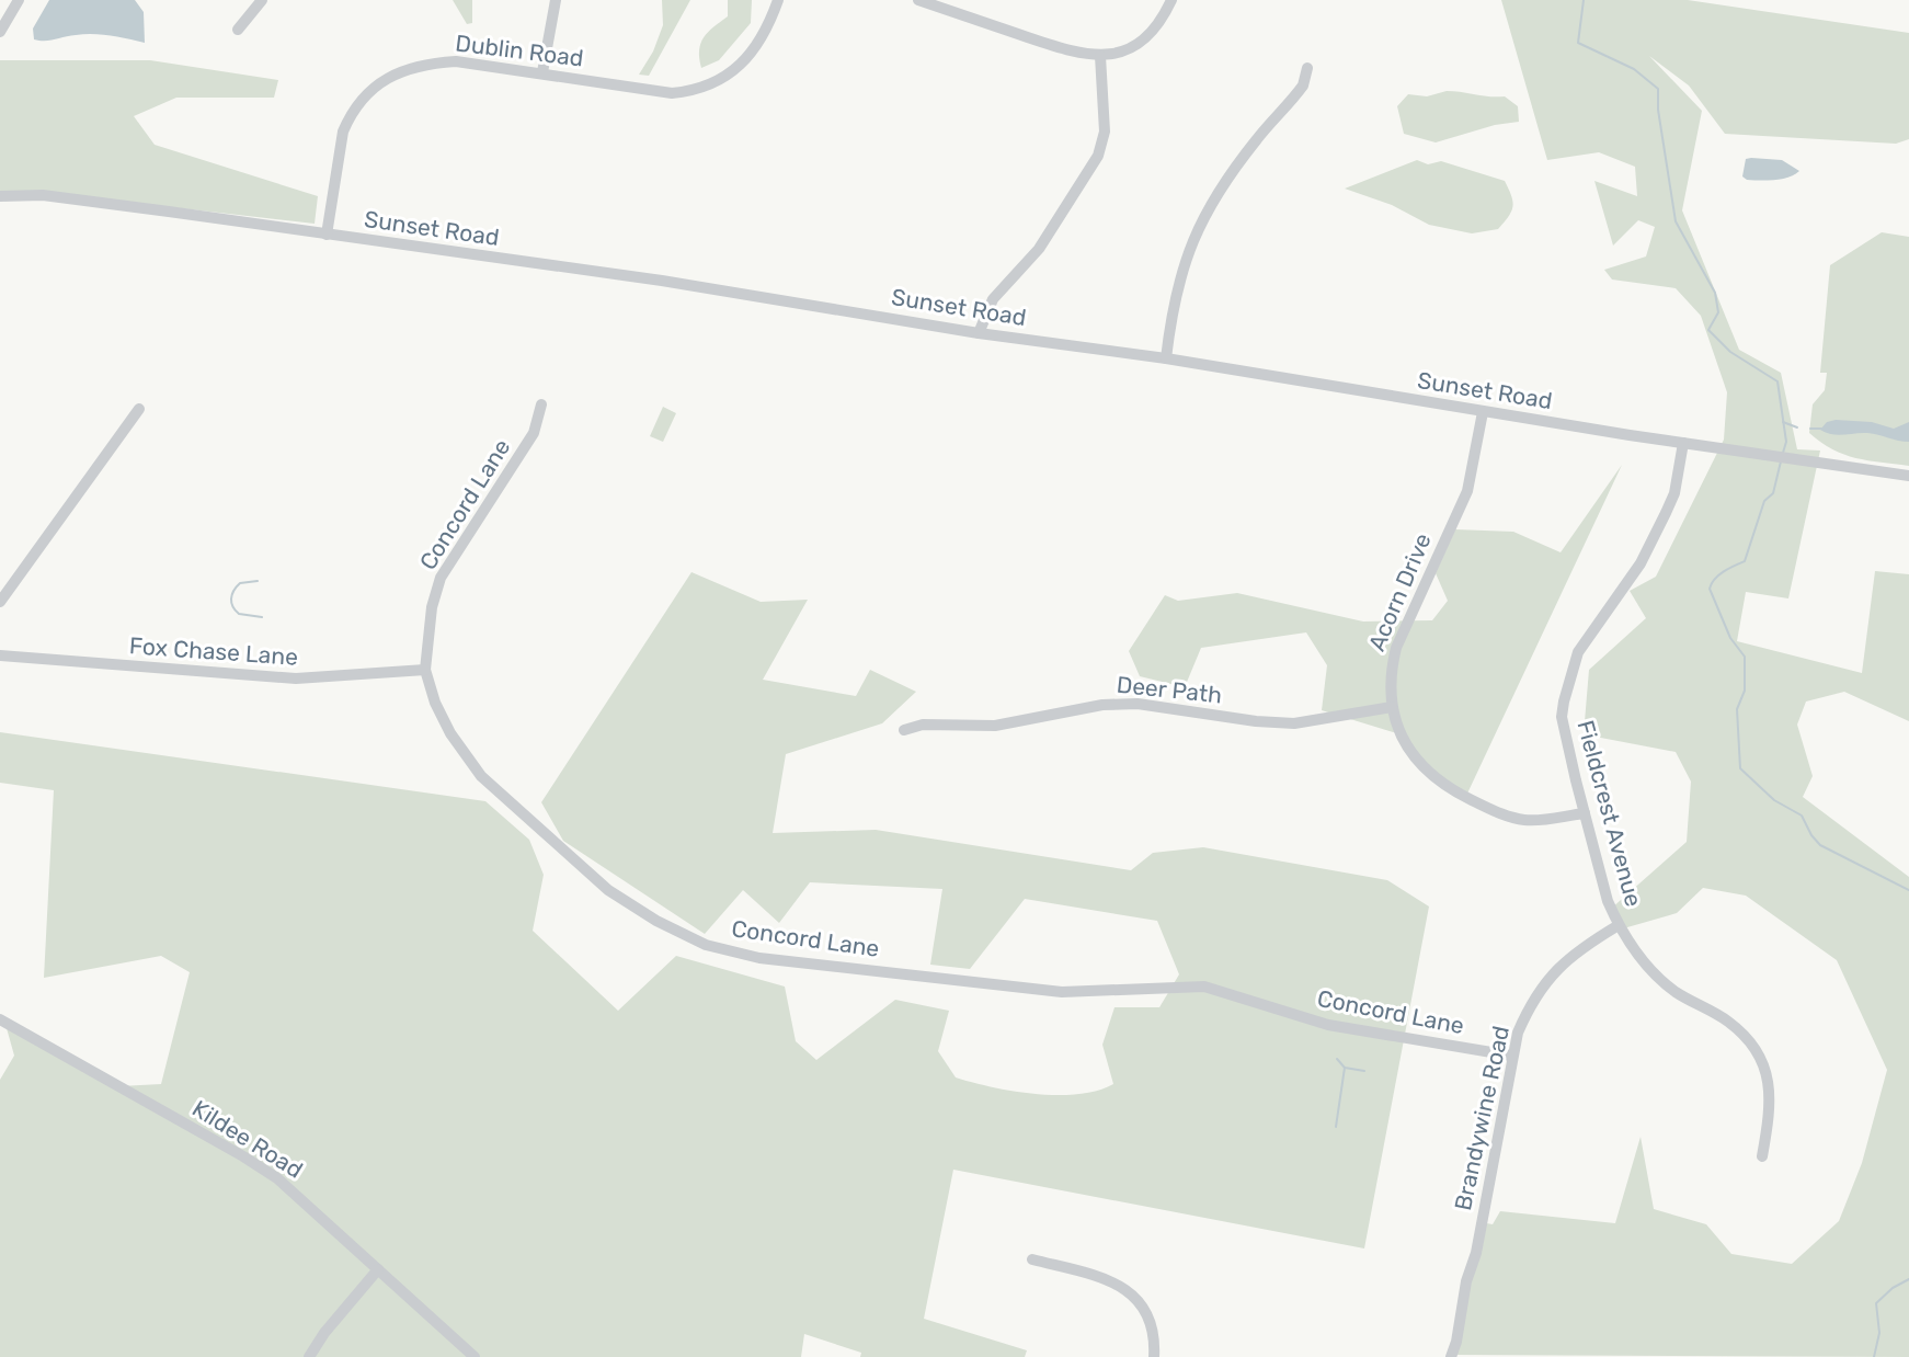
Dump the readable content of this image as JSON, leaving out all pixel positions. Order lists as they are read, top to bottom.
{
  "streets": {
    "street": [
      "Dublin Road",
      "Sunset Road",
      "Concord Lane",
      "Acorn Drive",
      "Fox Chase Lane",
      "Deer Path",
      "Fieldcrest Avenue",
      "Brandywine Road",
      "Kildee Road"
    ]
  },
  "crossings": [
    ["Dublin Road", "Sunset Road"],
    ["Sunset Road", "Acorn Drive"],
    ["Sunset Road", "Fieldcrest Avenue"],
    ["Concord Lane", "Fox Chase Lane"],
    ["Concord Lane", "Brandywine Road"],
    ["Acorn Drive", "Deer Path"],
    ["Acorn Drive", "Fieldcrest Avenue"],
    ["Fieldcrest Avenue", "Brandywine Road"]
  ]
}
